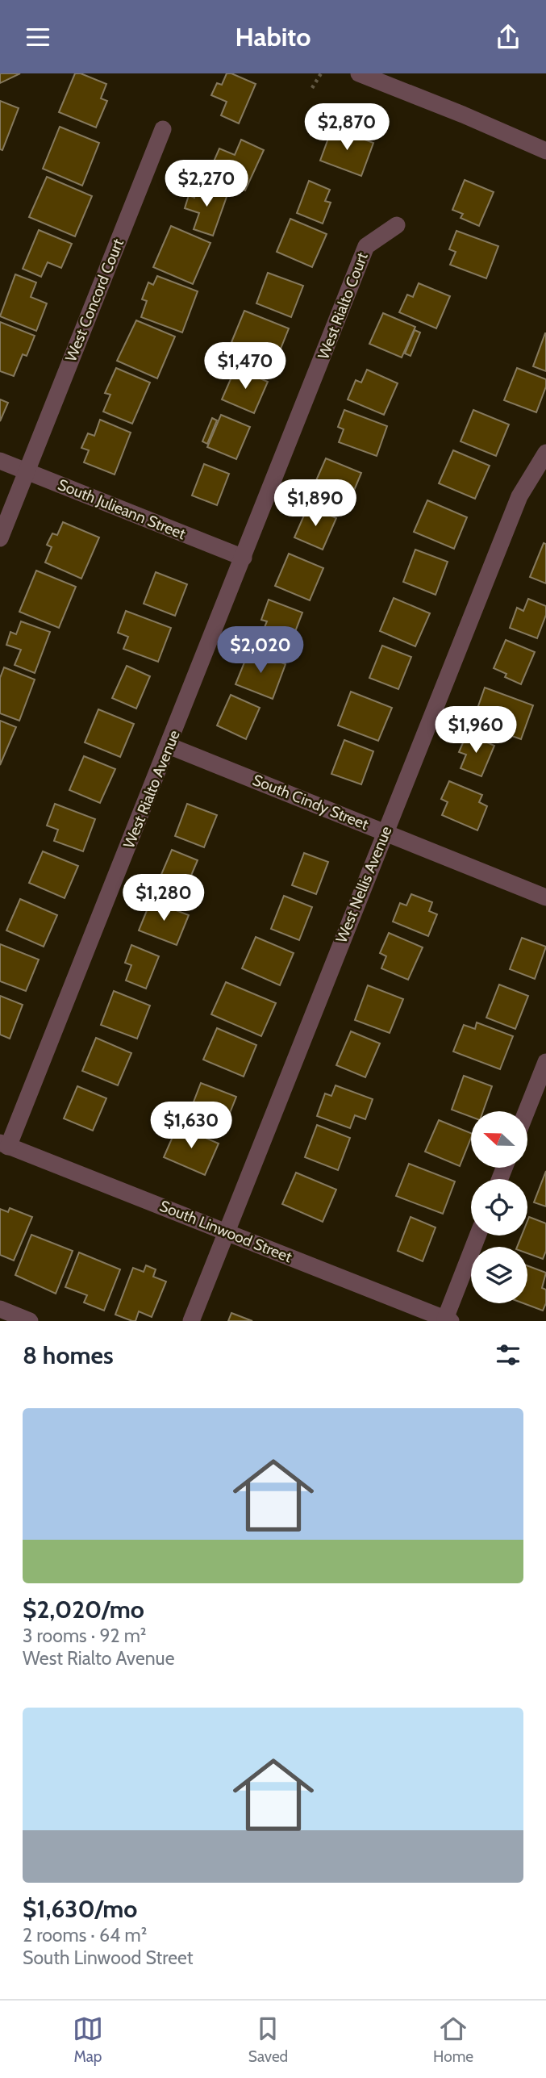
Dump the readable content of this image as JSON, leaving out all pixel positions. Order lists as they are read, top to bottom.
{
  "streets": {
    "street": [
      "West Concord Court",
      "West Rialto Court",
      "South Julieann Street",
      "West Rialto Avenue",
      "South Cindy Street",
      "West Nellis Avenue",
      "South Linwood Street"
    ]
  },
  "crossings": [
    ["West Concord Court", "South Julieann Street"],
    ["West Rialto Court", "South Julieann Street"],
    ["West Rialto Court", "West Rialto Avenue"],
    ["South Julieann Street", "West Rialto Avenue"],
    ["West Rialto Avenue", "South Cindy Street"],
    ["West Rialto Avenue", "South Linwood Street"],
    ["South Cindy Street", "West Nellis Avenue"],
    ["West Nellis Avenue", "South Linwood Street"]
  ],
  "north": "left",
  "page": {
    "header": "Habito",
    "price": [
      "$2,870",
      "$2,270",
      "$1,470",
      "$1,890",
      "$2,020",
      "$1,960",
      "$1,280",
      "$1,630"
    ],
    "heading": "8 homes",
    "list": [
      {
        "name": "$2,020/mo",
        "note": "3 rooms · 92 m² · West Rialto Avenue"
      },
      {
        "name": "$1,630/mo",
        "note": "2 rooms · 64 m² · South Linwood Street"
      }
    ],
    "tabs": ["Map", "Saved", "Home"]
  }
}
